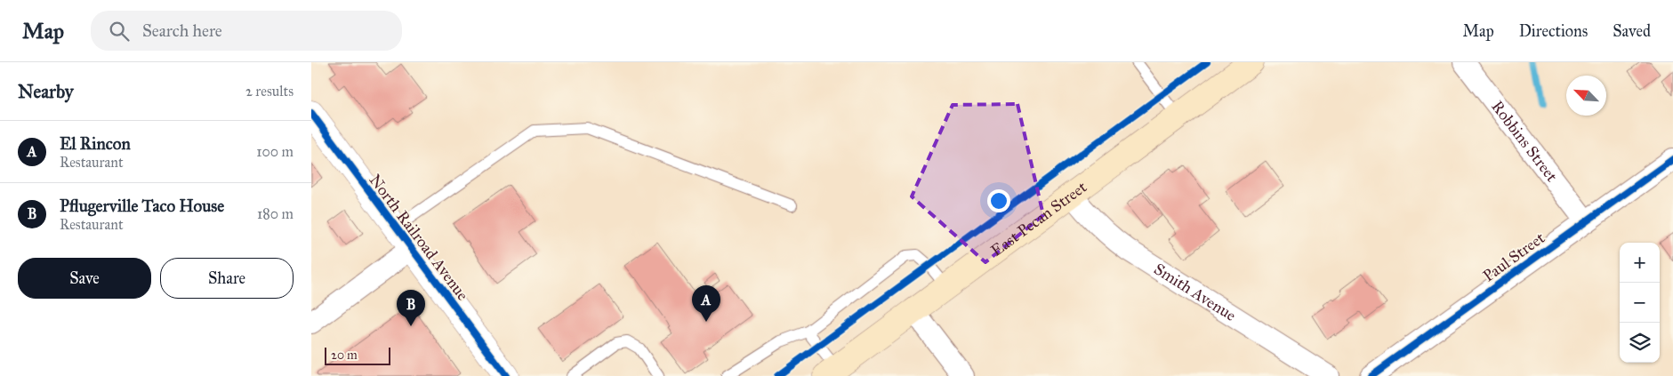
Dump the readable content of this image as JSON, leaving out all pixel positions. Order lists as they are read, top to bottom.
{
  "streets": {
    "main road": ["East Pecan Street"],
    "street": [
      "Robbins Street",
      "North Railroad Avenue",
      "Paul Street",
      "Smith Avenue"
    ]
  },
  "crossings": [
    ["Robbins Street", "Paul Street"],
    ["East Pecan Street", "Smith Avenue"]
  ],
  "scale_bar": "20 m",
  "north": "top left",
  "page": {
    "header": "Map",
    "search": "Search here",
    "nav": ["Map", "Directions", "Saved"],
    "heading": ["Nearby", "2 results"],
    "list": [
      {
        "mark": "A",
        "name": "El Rincon",
        "note": "Restaurant",
        "value": "100 m"
      },
      {
        "mark": "B",
        "name": "Pflugerville Taco House",
        "note": "Restaurant",
        "value": "180 m"
      }
    ],
    "map_buttons": ["+", "−"],
    "buttons": ["Save", "Share"],
    "pins": ["A", "B"],
    "scale": "20 m"
  }
}
